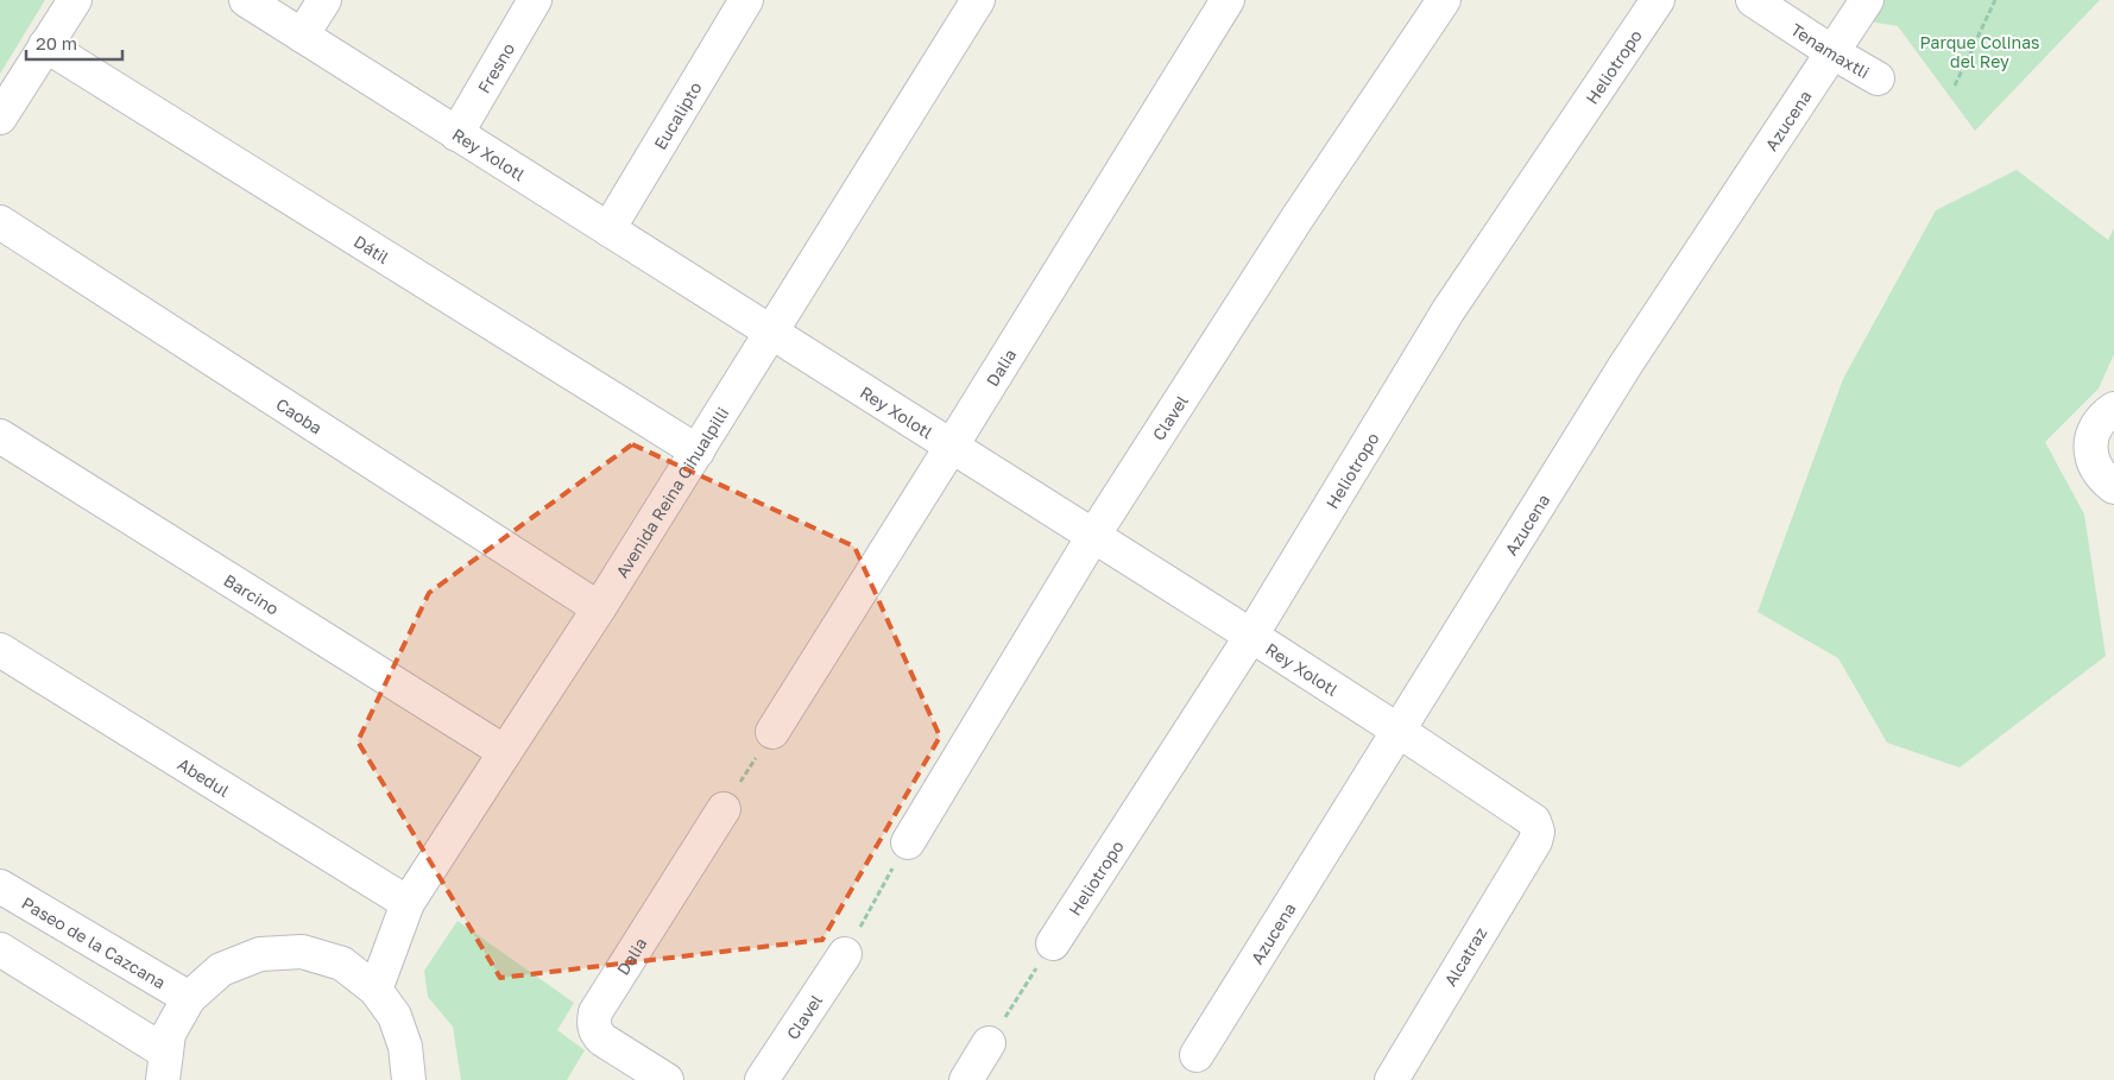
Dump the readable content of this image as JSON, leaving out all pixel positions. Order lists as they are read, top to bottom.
{
  "streets": {
    "street": [
      "Tenamaxtli",
      "Heliotropo",
      "Fresno",
      "Eucalipto",
      "Azucena",
      "Rey Xolotl",
      "Dátil",
      "Dalia",
      "Caoba",
      "Clavel",
      "Avenida Reina Cihualpilli",
      "Barcino",
      "Abedul",
      "Paseo de la Cazcana",
      "Alcatraz"
    ]
  },
  "crossings": [
    ["Tenamaxtli", "Azucena"],
    ["Heliotropo", "Rey Xolotl"],
    ["Fresno", "Rey Xolotl"],
    ["Eucalipto", "Rey Xolotl"],
    ["Azucena", "Rey Xolotl"],
    ["Rey Xolotl", "Dalia"],
    ["Rey Xolotl", "Clavel"],
    ["Rey Xolotl", "Avenida Reina Cihualpilli"],
    ["Rey Xolotl", "Alcatraz"],
    ["Dátil", "Avenida Reina Cihualpilli"],
    ["Caoba", "Avenida Reina Cihualpilli"],
    ["Avenida Reina Cihualpilli", "Barcino"],
    ["Avenida Reina Cihualpilli", "Abedul"]
  ],
  "parks": ["Parque Colinas del Rey"],
  "scale_bar": "20 m"
}
